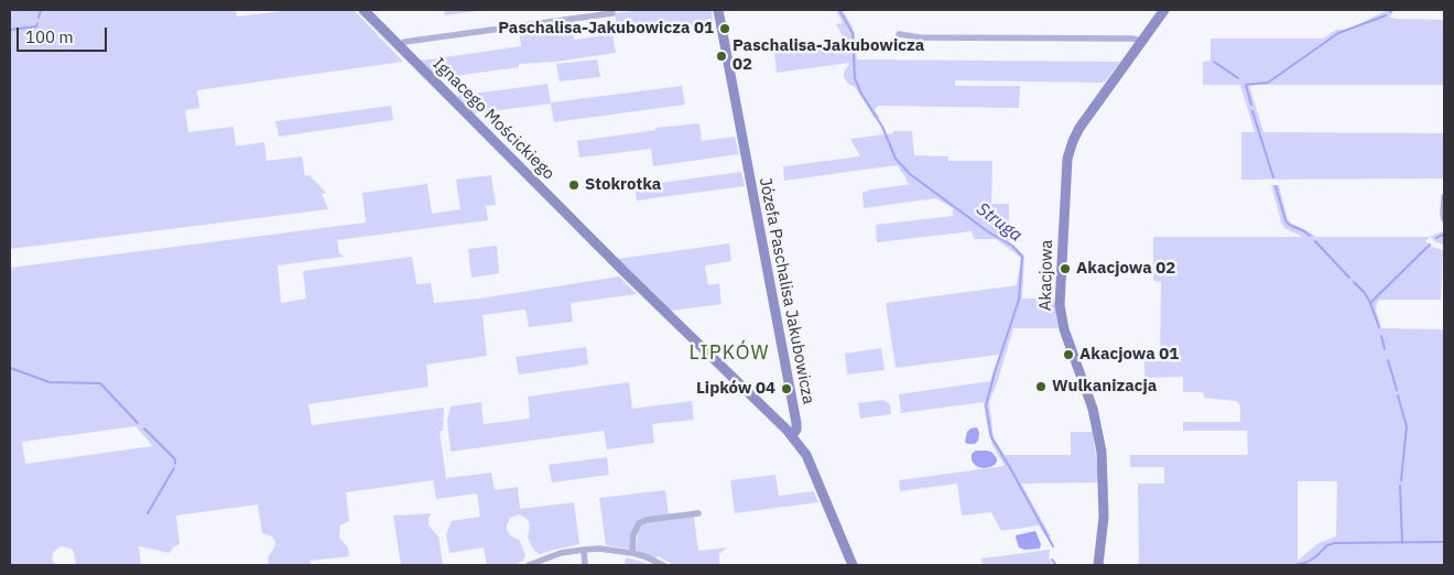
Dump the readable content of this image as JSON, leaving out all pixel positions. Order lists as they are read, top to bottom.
{
  "streets": {
    "street": ["Ignacego Mościckiego", "Akacjowa", "Józefa Paschalisa Jakubowicza"]
  },
  "crossings": [
    ["Ignacego Mościckiego", "Józefa Paschalisa Jakubowicza"]
  ],
  "districts": ["LIPKÓW"],
  "water": ["Struga"],
  "places": [
    "Paschalisa-Jakubowicza 01",
    "Paschalisa-Jakubowicza 02",
    "Stokrotka",
    "Akacjowa 02",
    "Akacjowa 01",
    "Wulkanizacja",
    "Lipków 04"
  ],
  "scale_bar": "100 m"
}
